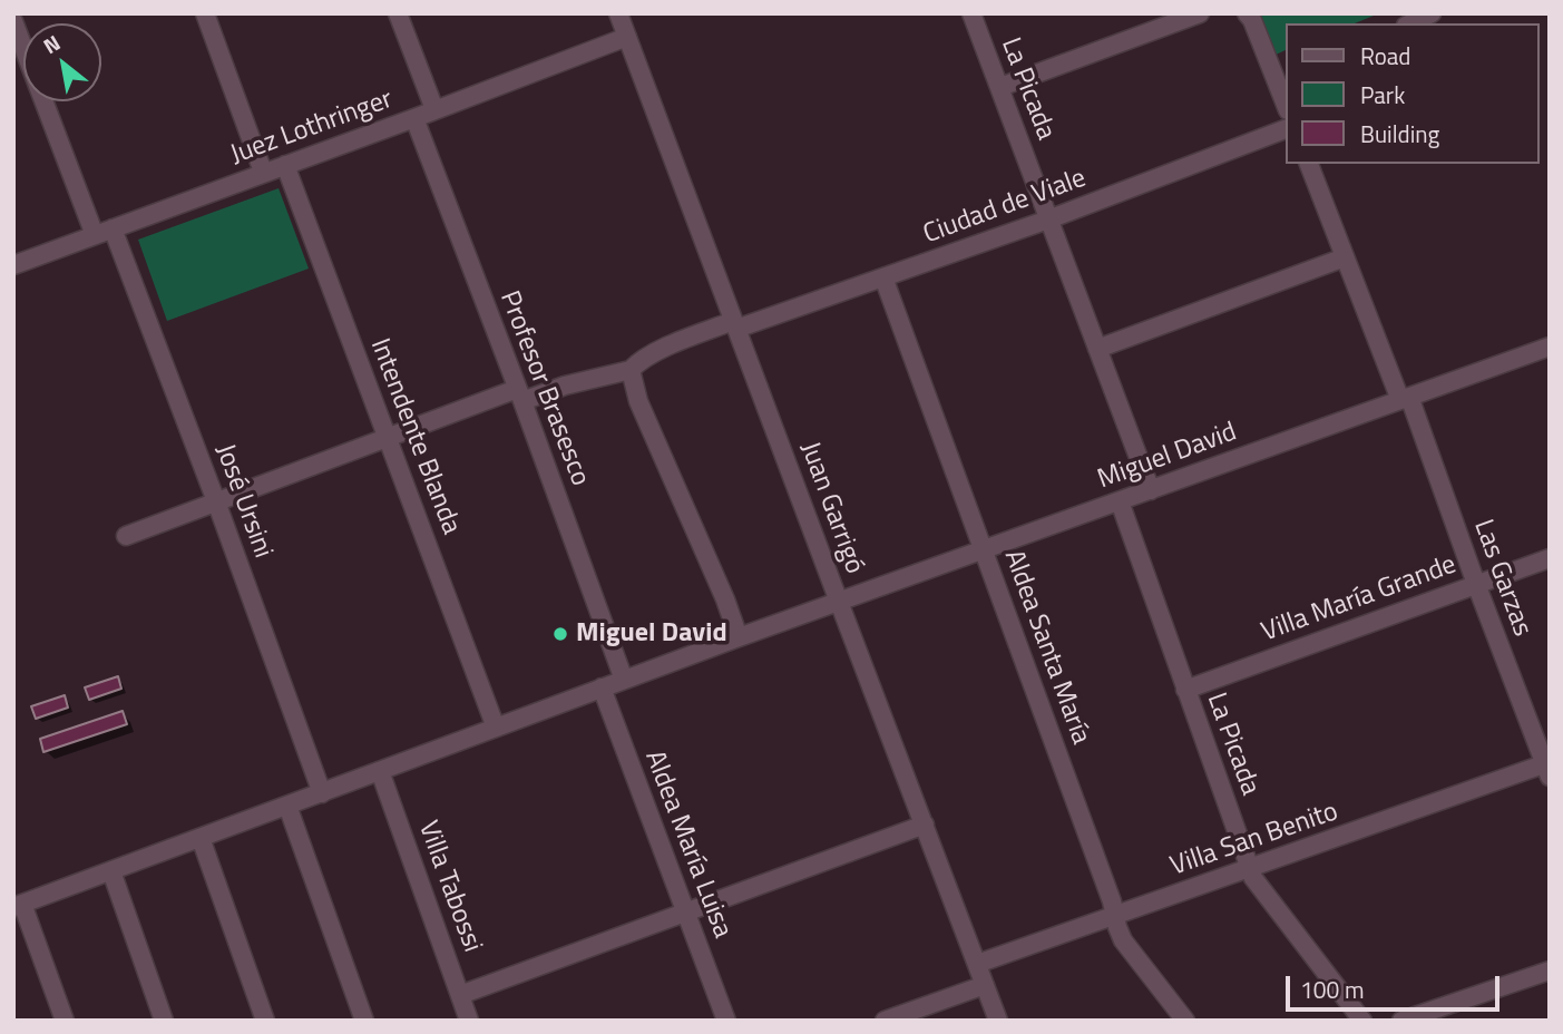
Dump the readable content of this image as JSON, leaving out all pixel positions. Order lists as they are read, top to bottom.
{
  "streets": {
    "street": [
      "La Picada",
      "Juez Lothringer",
      "Ciudad de Viale",
      "Profesor Brasesco",
      "Intendente Blanda",
      "Miguel David",
      "José Ursini",
      "Juan Garrigó",
      "Las Garzas",
      "Villa María Grande",
      "Aldea Santa María",
      "Villa San Benito",
      "Aldea María Luisa",
      "Villa Tabossi"
    ]
  },
  "crossings": [
    ["La Picada", "Ciudad de Viale"],
    ["La Picada", "Miguel David"],
    ["La Picada", "Villa María Grande"],
    ["La Picada", "Villa San Benito"],
    ["Juez Lothringer", "Profesor Brasesco"],
    ["Juez Lothringer", "Intendente Blanda"],
    ["Juez Lothringer", "José Ursini"],
    ["Juez Lothringer", "Juan Garrigó"],
    ["Ciudad de Viale", "Profesor Brasesco"],
    ["Ciudad de Viale", "Intendente Blanda"],
    ["Ciudad de Viale", "José Ursini"],
    ["Ciudad de Viale", "Juan Garrigó"],
    ["Ciudad de Viale", "Aldea Santa María"],
    ["Profesor Brasesco", "Miguel David"],
    ["Intendente Blanda", "Miguel David"],
    ["Miguel David", "José Ursini"],
    ["Miguel David", "Juan Garrigó"],
    ["Miguel David", "Las Garzas"],
    ["Miguel David", "Aldea Santa María"],
    ["Miguel David", "Aldea María Luisa"],
    ["Miguel David", "Villa Tabossi"],
    ["Juan Garrigó", "Villa San Benito"],
    ["Las Garzas", "Villa María Grande"],
    ["Las Garzas", "Villa San Benito"],
    ["Aldea Santa María", "Villa San Benito"]
  ],
  "places": ["Miguel David"],
  "legend": ["Road", "Park", "Building"],
  "scale_bar": "100 m",
  "north": "top left"
}
